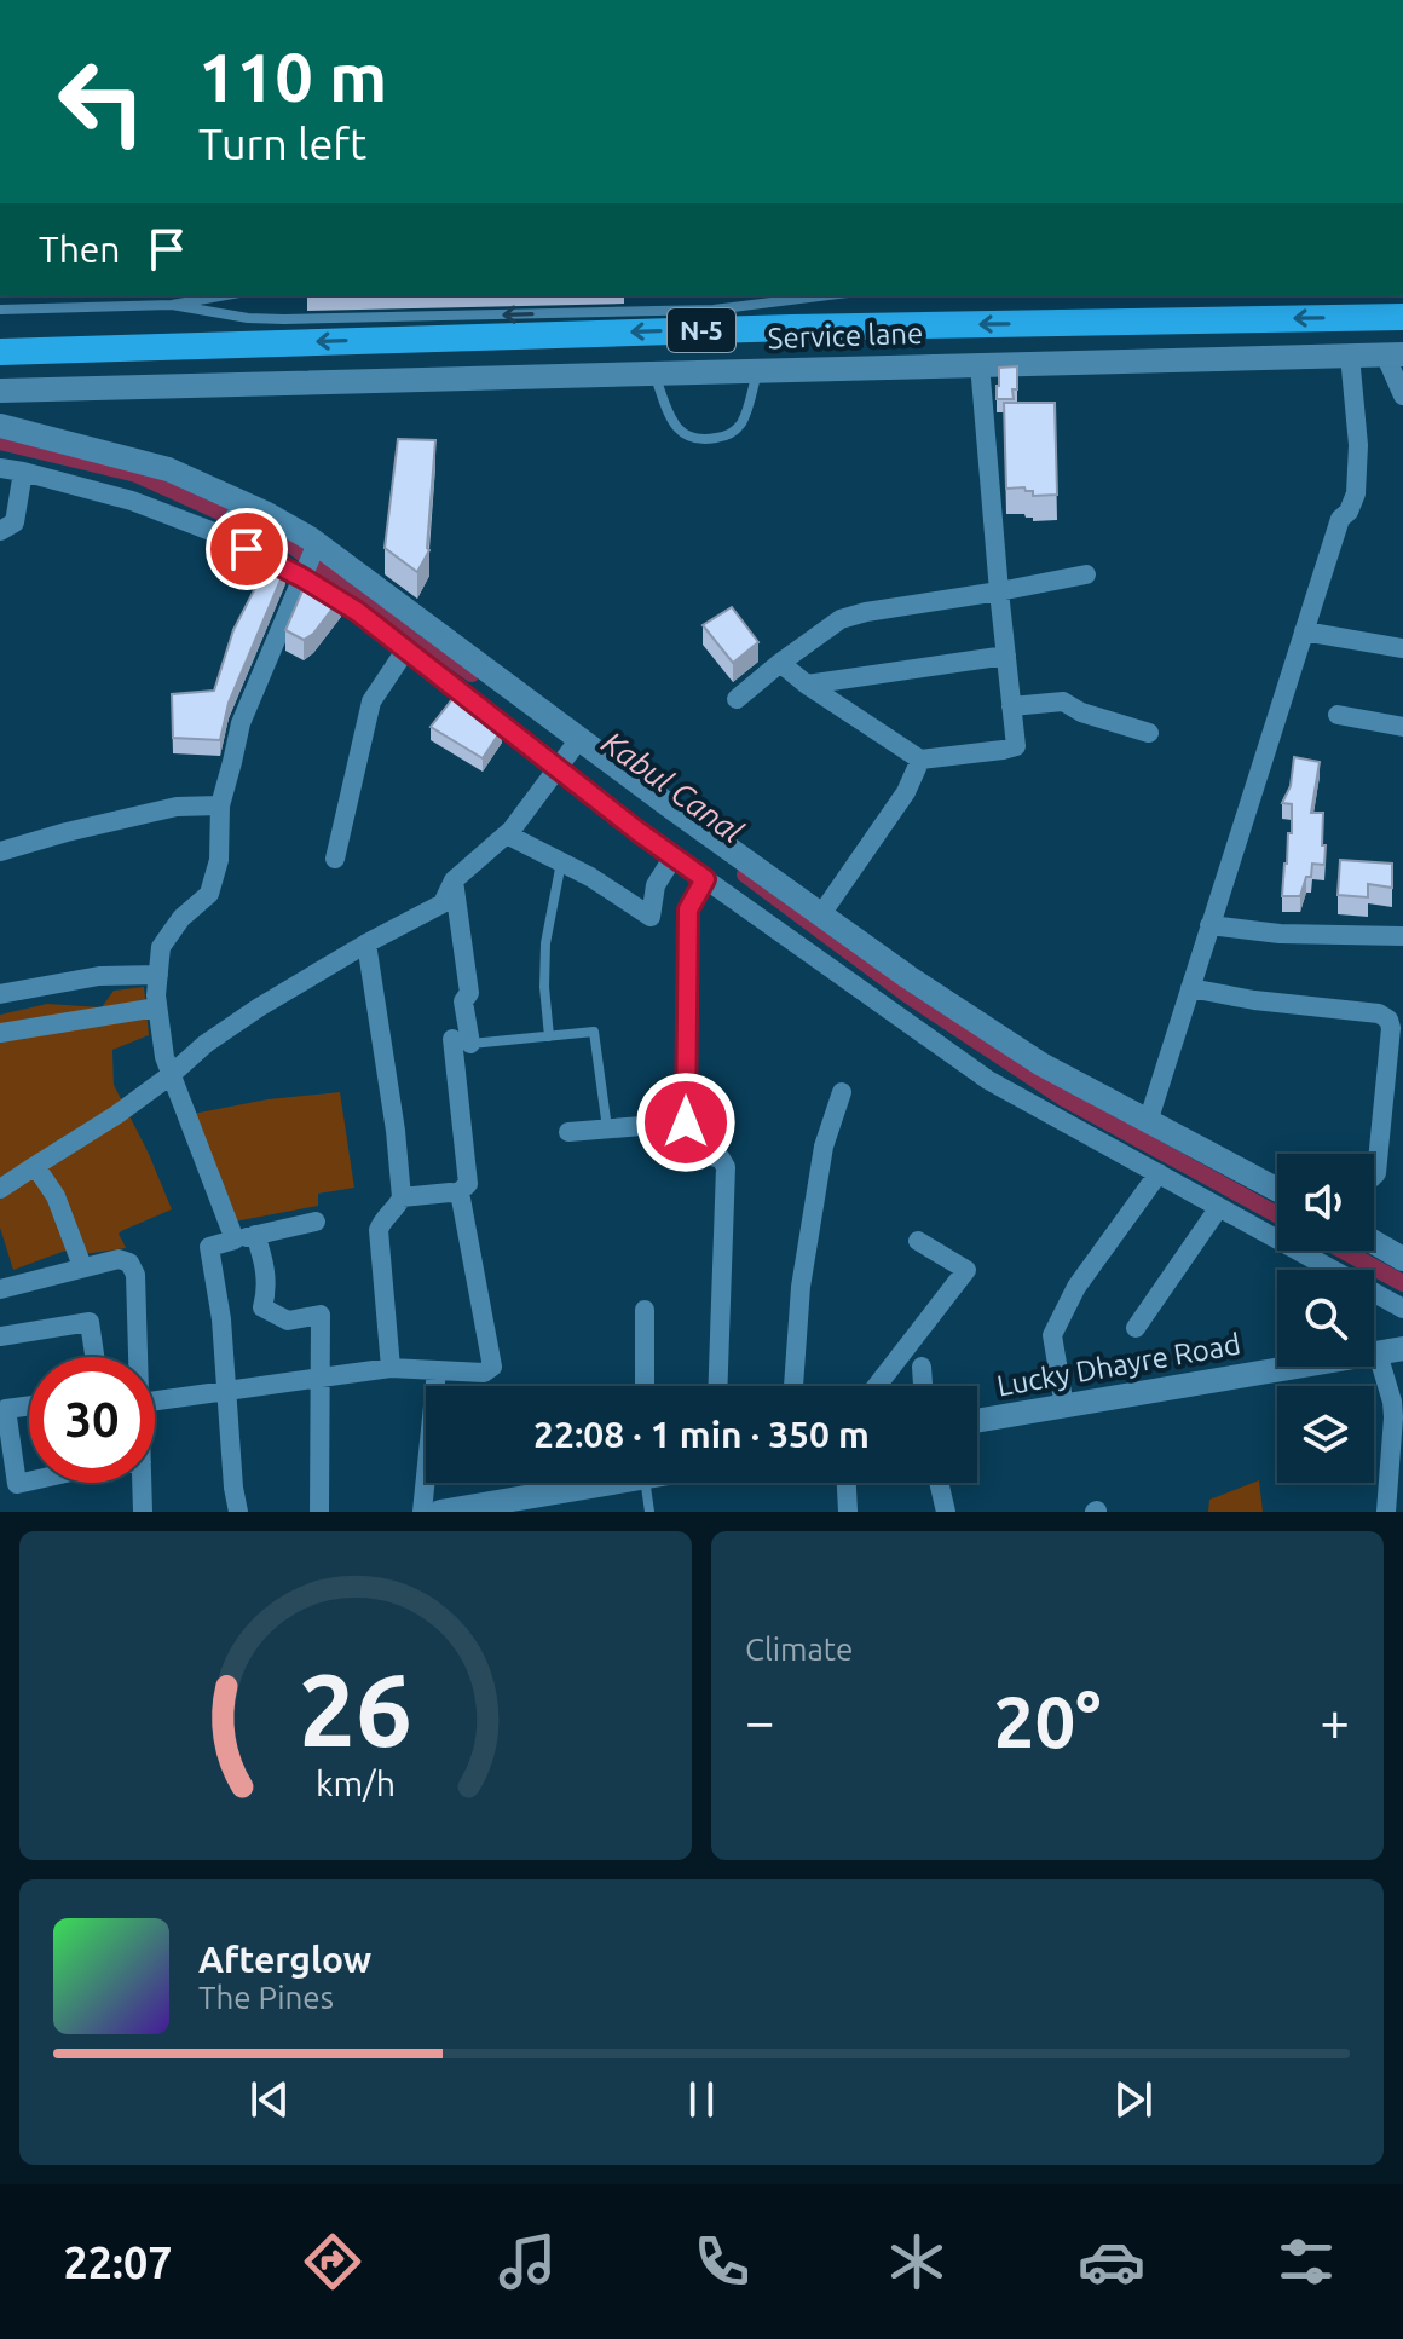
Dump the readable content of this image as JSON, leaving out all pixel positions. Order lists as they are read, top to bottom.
{
  "streets": {
    "highway": ["N-5"],
    "main road": ["Service lane", "Lucky Dhayre Road"]
  },
  "water": ["Kabul Canal"],
  "page": {
    "turn": ["110 m", "Turn left"],
    "then": "Then",
    "limit": "30",
    "trip": "22:08 · 1 min · 350 m",
    "tile": "Climate",
    "heat": ["−", "20°", "+"],
    "song": ["Afterglow", "The Pines"],
    "tabs": "22:07",
    "gauge": ["26", "km/h"]
  }
}
